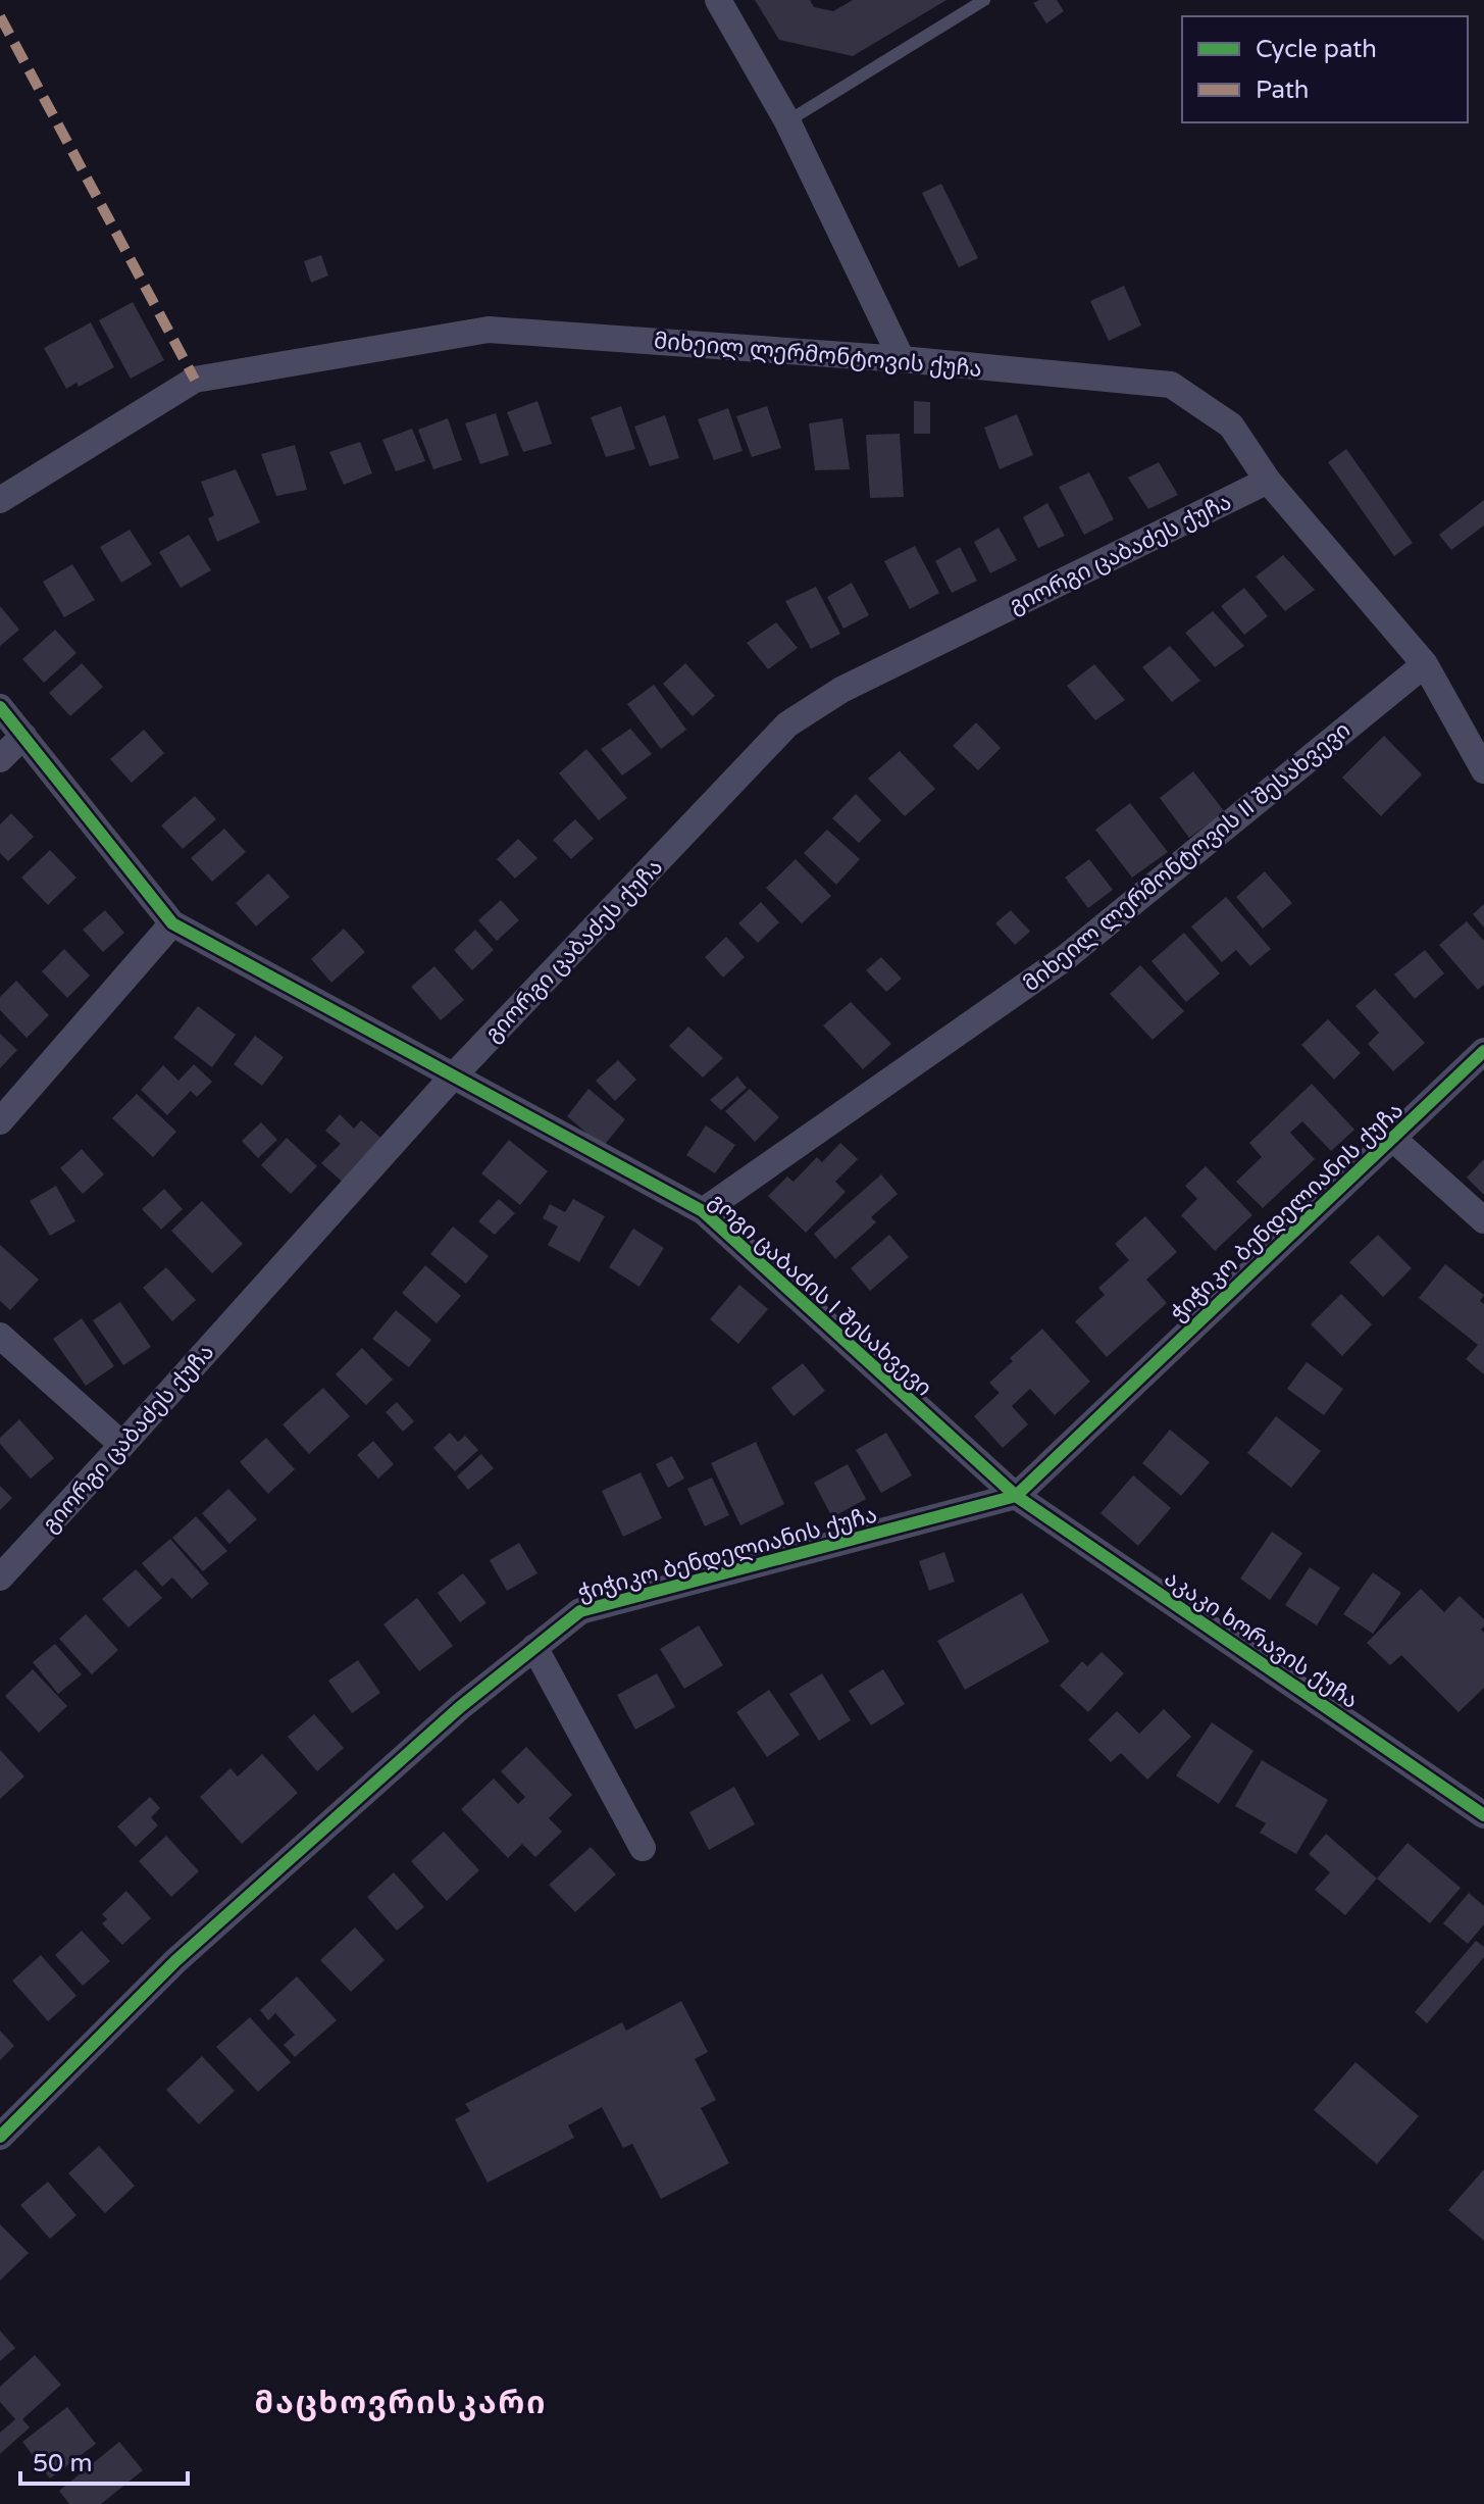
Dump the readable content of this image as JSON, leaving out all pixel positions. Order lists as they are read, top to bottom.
{
  "streets": {
    "street": [
      "მიხეილ ლერმონტოვის ქუჩა",
      "გიორგი ცაბაძეს ქუჩა",
      "მიხეილ ლერმონტოვის II შესახვევი",
      "ჭიჭიკო ბენდელიანის ქუჩა",
      "გოგი ცაბაძის I შესახვევი",
      "აკაკი ხორავის ქუჩა"
    ]
  },
  "crossings": [
    ["მიხეილ ლერმონტოვის ქუჩა", "გიორგი ცაბაძეს ქუჩა"],
    ["მიხეილ ლერმონტოვის ქუჩა", "მიხეილ ლერმონტოვის II შესახვევი"],
    ["გიორგი ცაბაძეს ქუჩა", "გოგი ცაბაძის I შესახვევი"],
    ["მიხეილ ლერმონტოვის II შესახვევი", "გოგი ცაბაძის I შესახვევი"],
    ["ჭიჭიკო ბენდელიანის ქუჩა", "გოგი ცაბაძის I შესახვევი"],
    ["ჭიჭიკო ბენდელიანის ქუჩა", "აკაკი ხორავის ქუჩა"],
    ["გოგი ცაბაძის I შესახვევი", "აკაკი ხორავის ქუჩა"]
  ],
  "districts": ["მაცხოვრისკარი"],
  "legend": ["Cycle path", "Path"],
  "scale_bar": "50 m"
}
